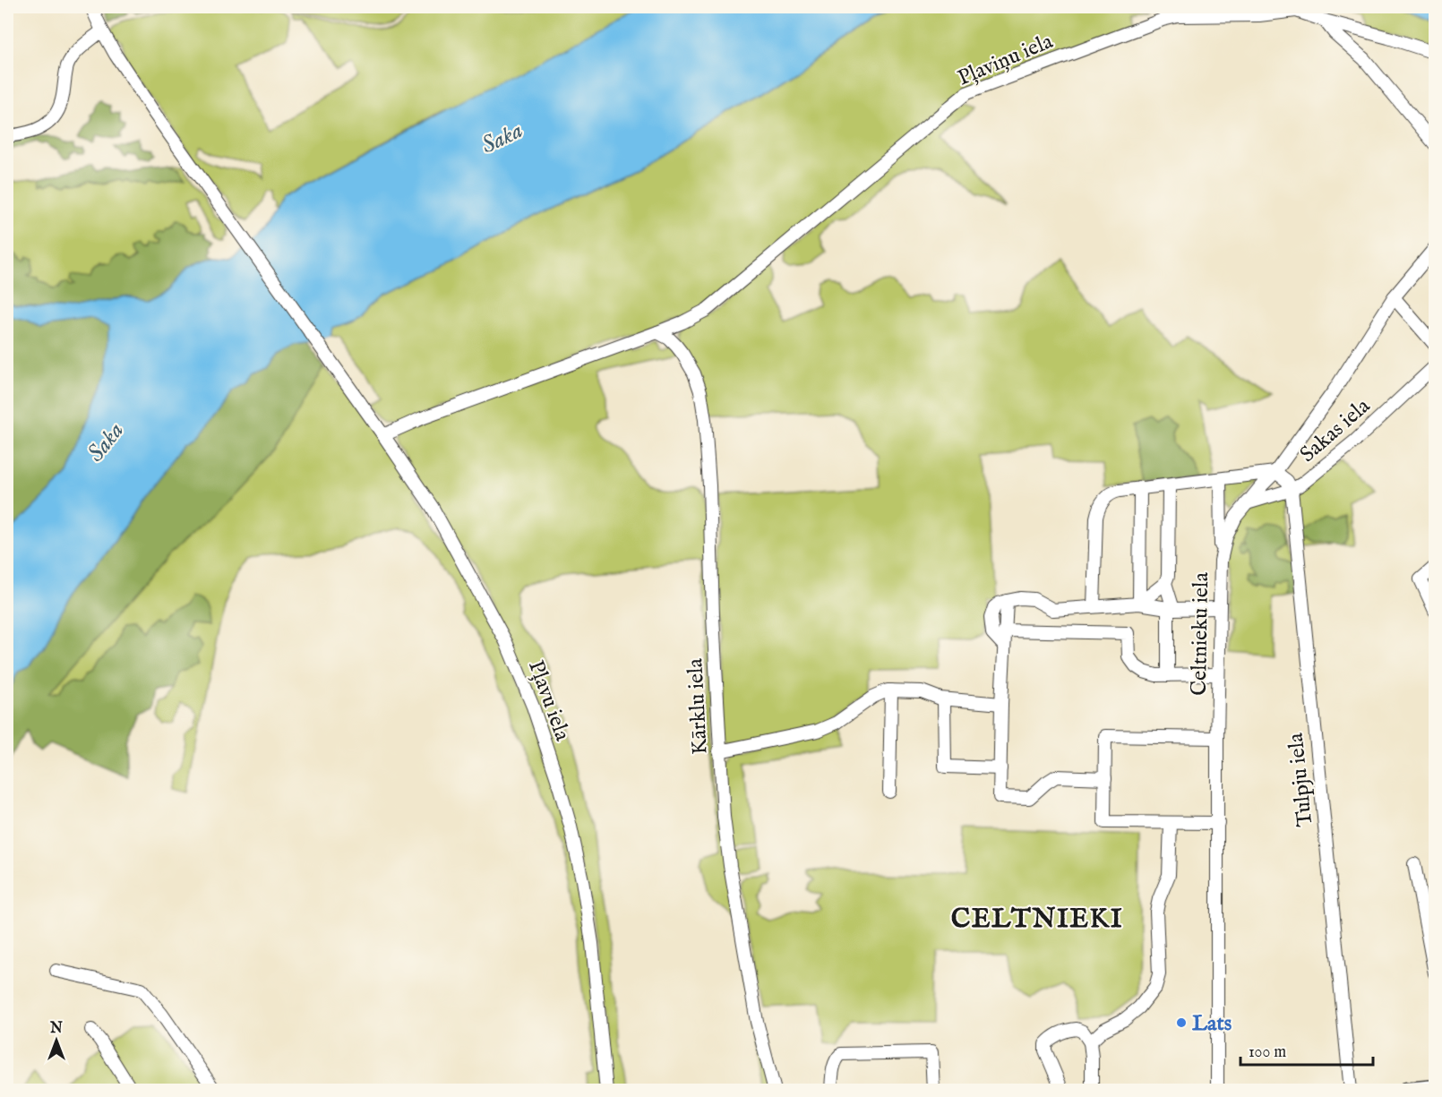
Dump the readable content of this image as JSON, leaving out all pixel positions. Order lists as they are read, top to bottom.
{
  "streets": {
    "street": [
      "Pļaviņu iela",
      "Sakas iela",
      "Celtnieku iela",
      "Pļavu iela",
      "Kārklu iela",
      "Tulpju iela"
    ]
  },
  "crossings": [
    ["Pļaviņu iela", "Pļavu iela"],
    ["Pļaviņu iela", "Kārklu iela"],
    ["Sakas iela", "Celtnieku iela"],
    ["Sakas iela", "Tulpju iela"]
  ],
  "districts": ["CELTNIEKI"],
  "water": ["Saka"],
  "places": ["Lats"],
  "scale_bar": "100 m",
  "north": "top"
}
